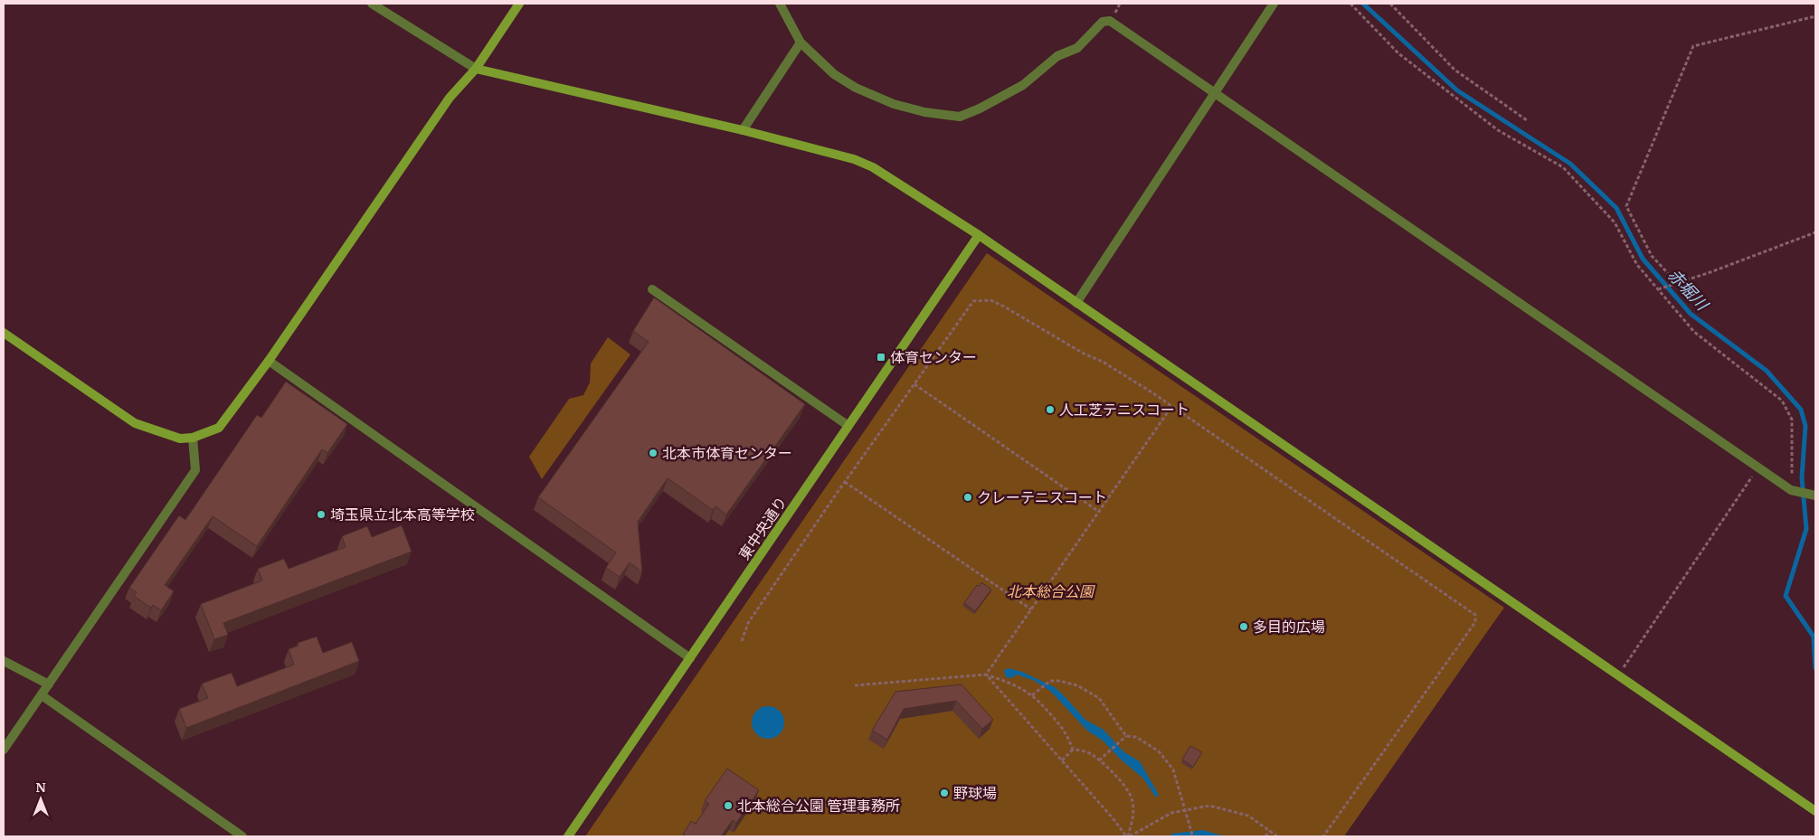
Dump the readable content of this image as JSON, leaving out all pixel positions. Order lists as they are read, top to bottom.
{
  "streets": {
    "street": ["東中央通り"]
  },
  "water": ["赤堀川"],
  "parks": ["北本総合公園"],
  "places": {
    "transit": ["体育センター"],
    "other": [
      "人工芝テニスコート",
      "北本市体育センター",
      "クレーテニスコート",
      "埼玉県立北本高等学校",
      "多目的広場",
      "野球場",
      "北本総合公園 管理事務所"
    ]
  },
  "north": "top"
}
